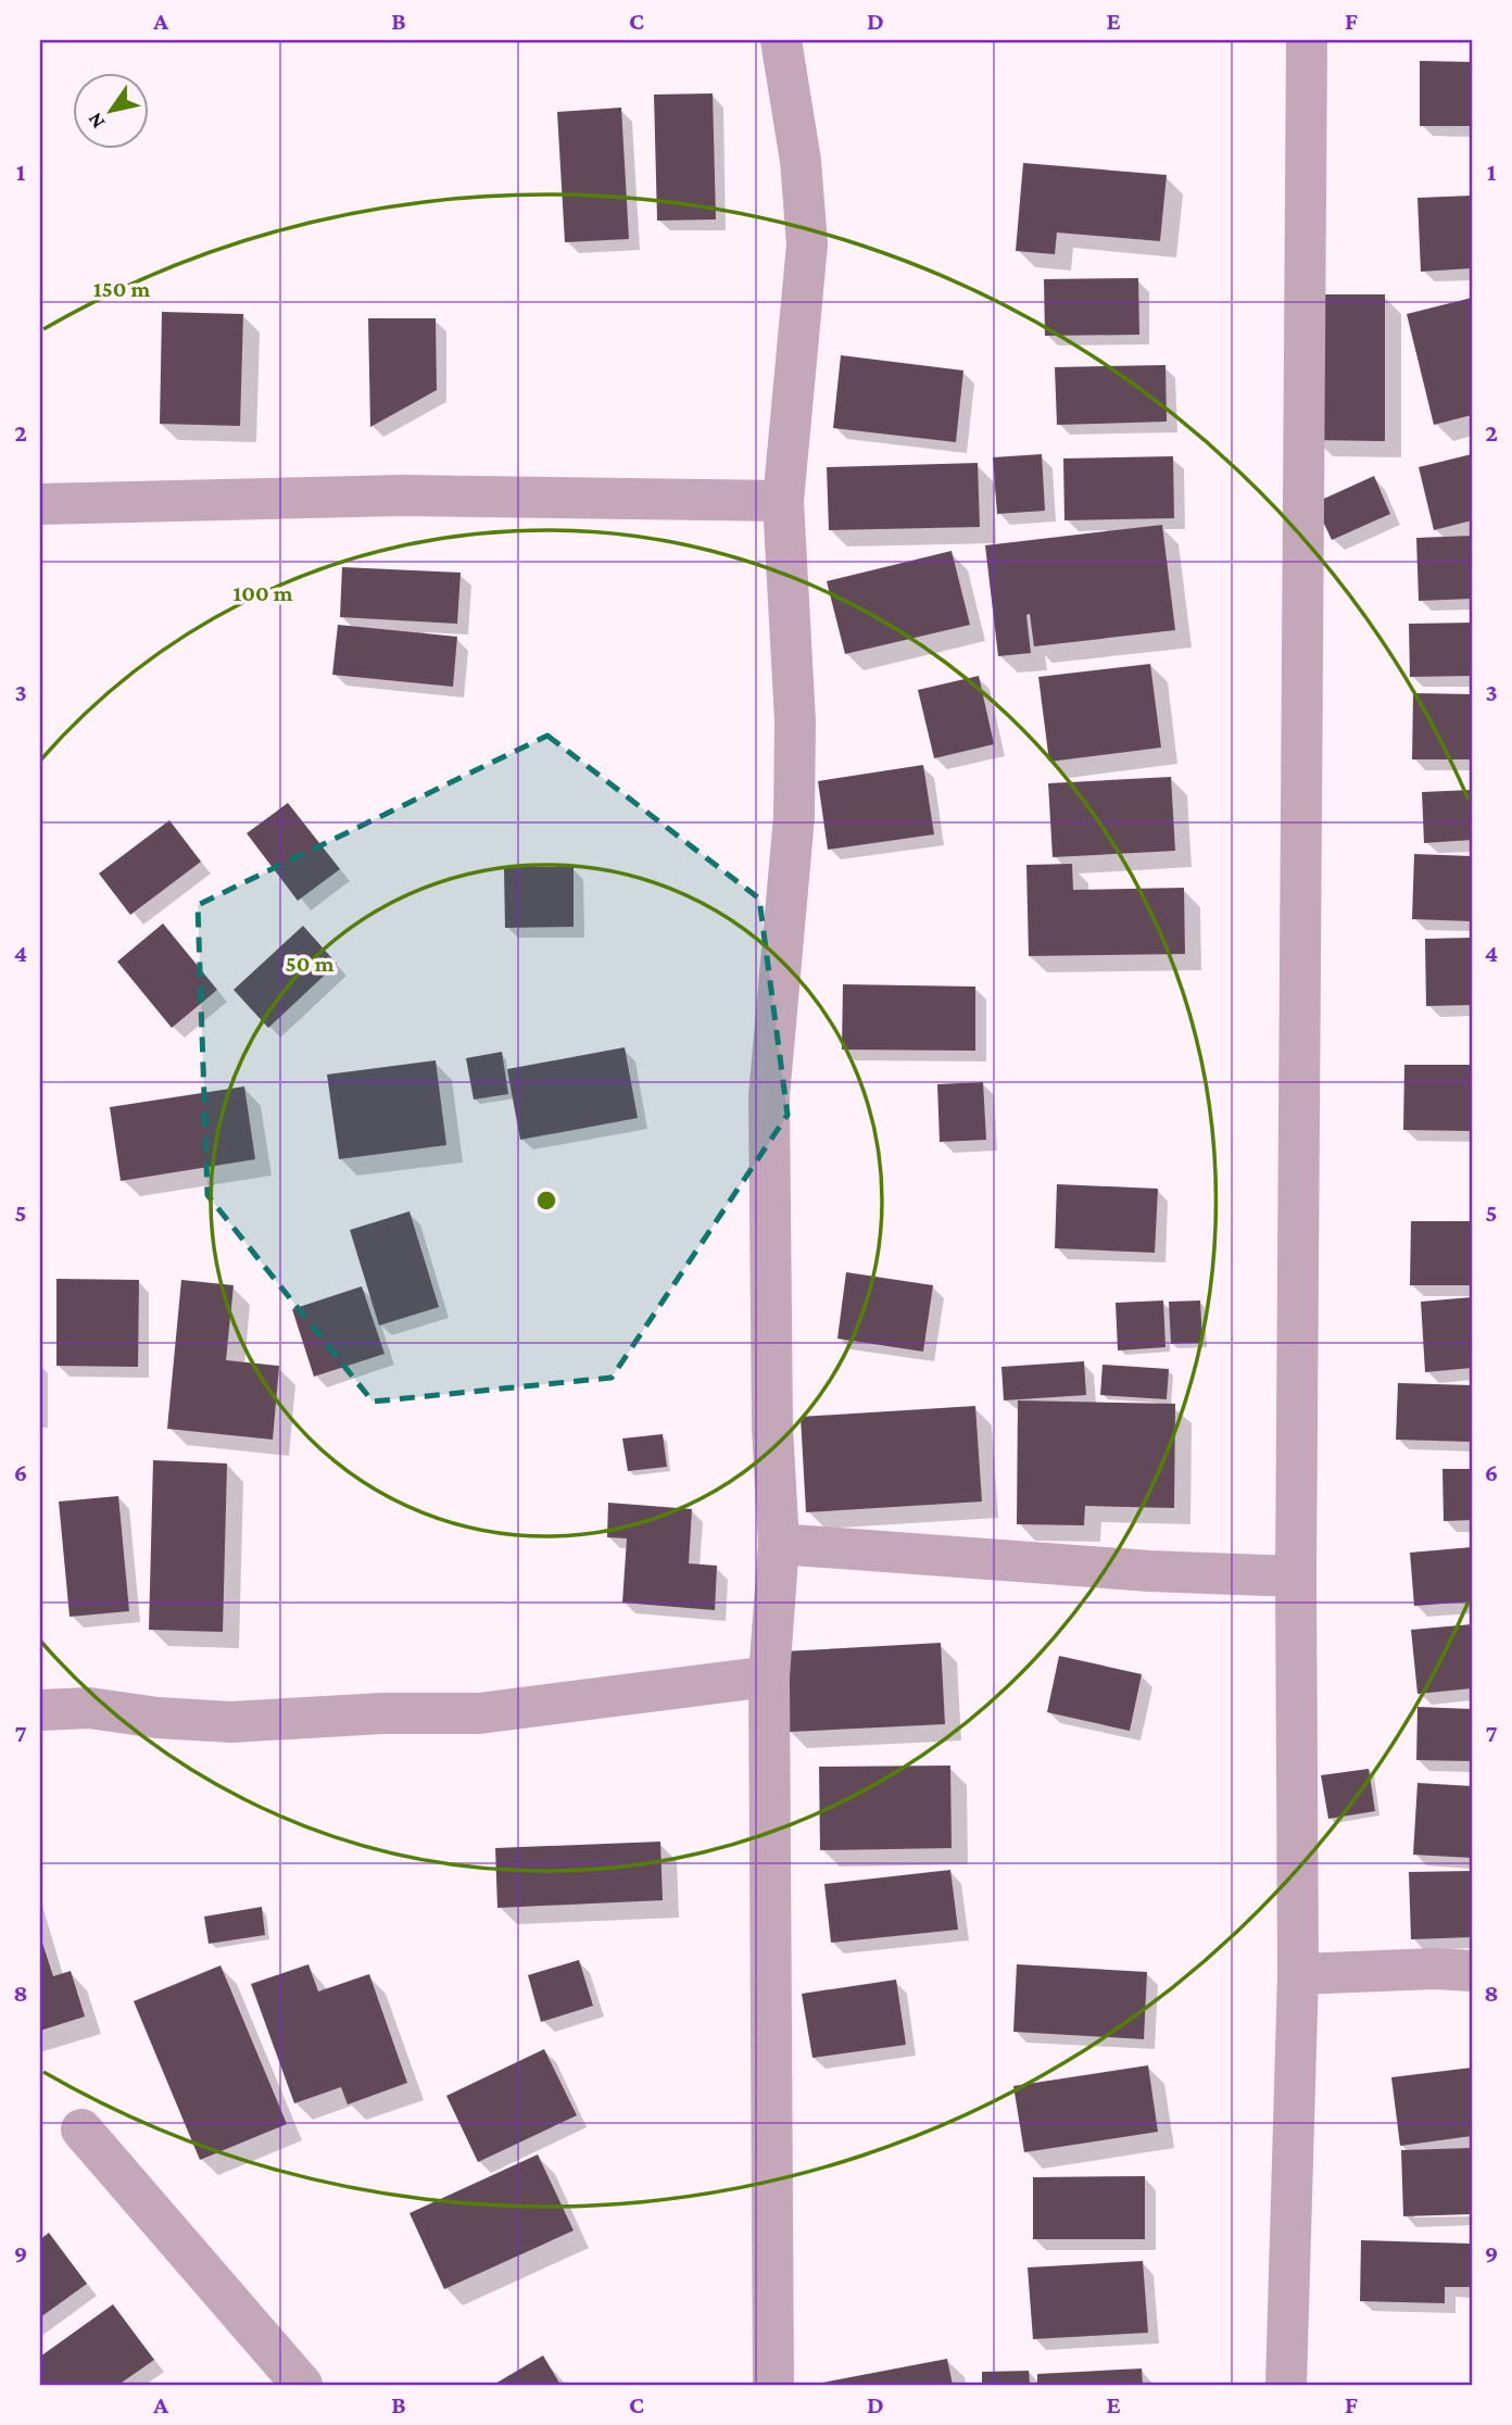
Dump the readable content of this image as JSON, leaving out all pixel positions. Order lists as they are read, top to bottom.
{
  "north": "bottom left",
  "grid": {
    "columns": [
      "A",
      "B",
      "C",
      "D",
      "E",
      "F"
    ],
    "rows": [
      "1",
      "2",
      "3",
      "4",
      "5",
      "6",
      "7",
      "8",
      "9"
    ]
  },
  "rings": ["150 m", "100 m", "50 m"]
}
